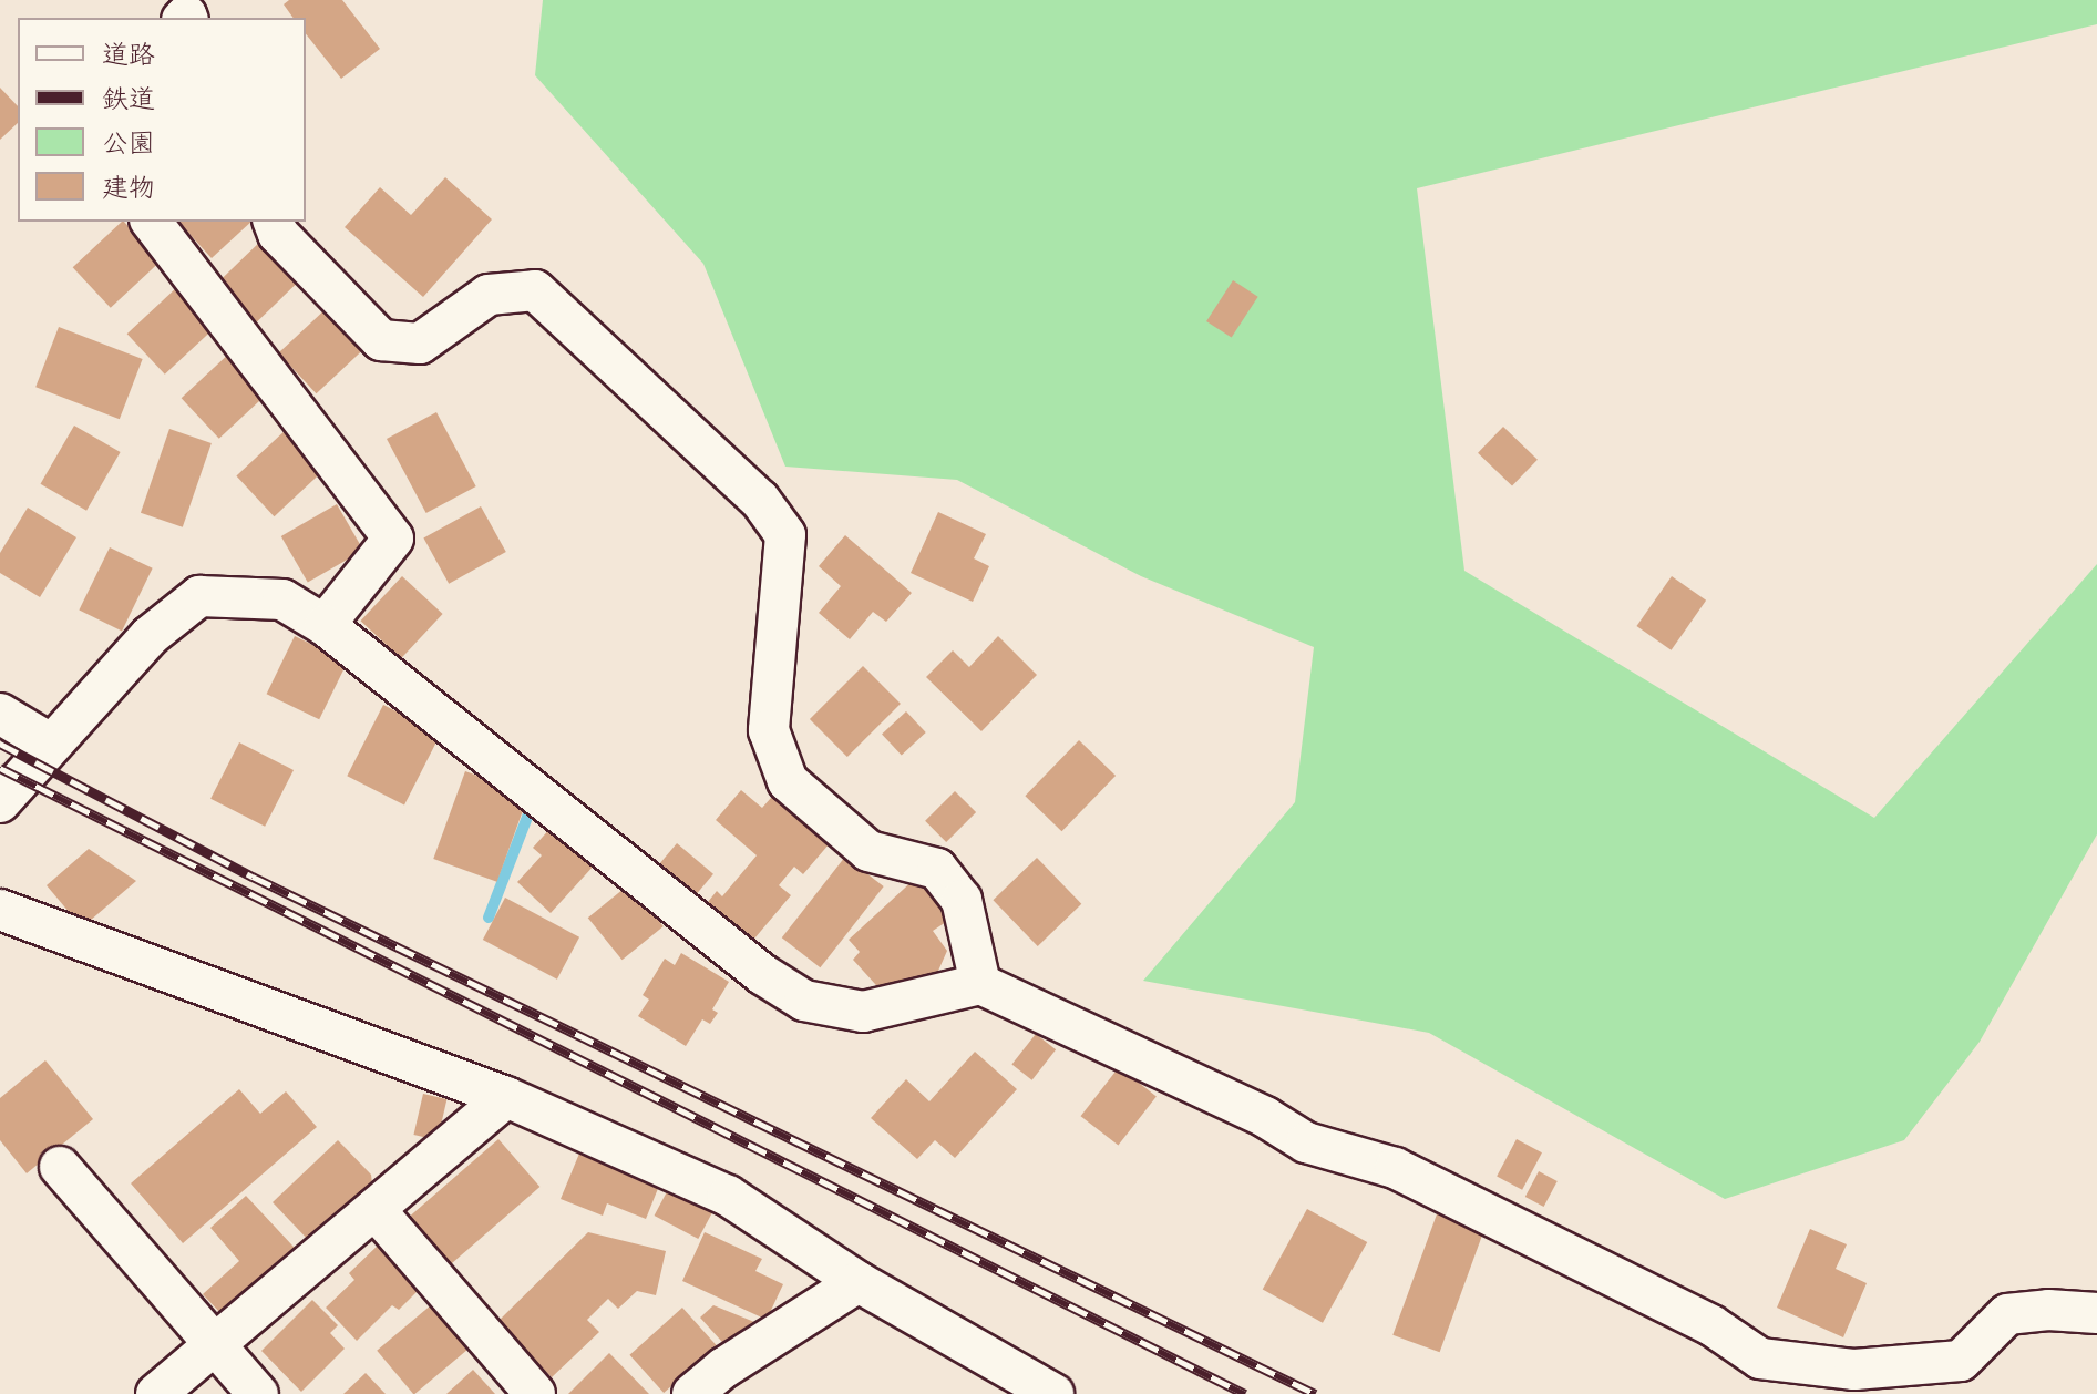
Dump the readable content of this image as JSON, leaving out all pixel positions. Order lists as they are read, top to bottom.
{
  "legend": [
    "道路",
    "鉄道",
    "公園",
    "建物"
  ]
}
